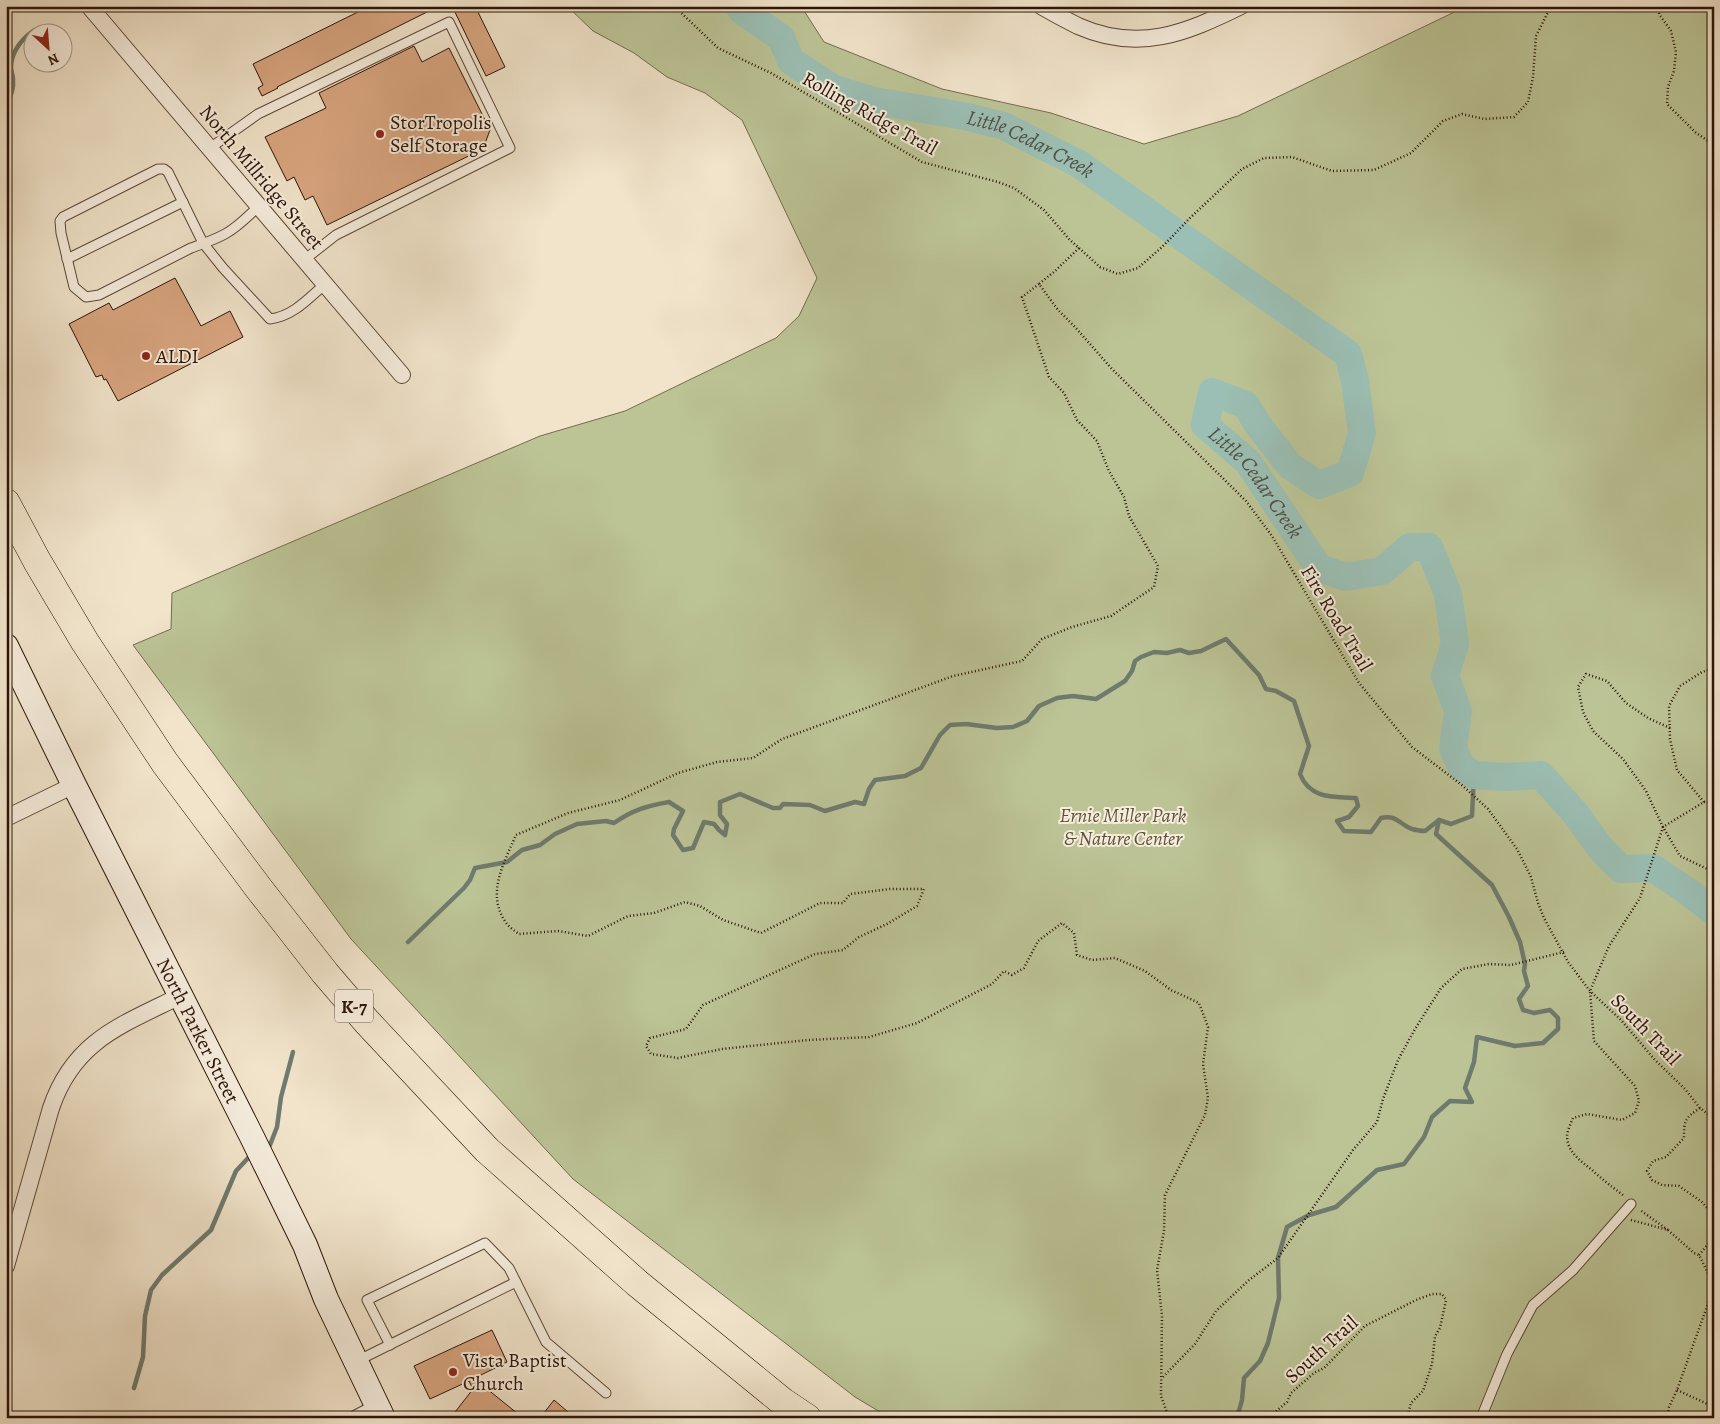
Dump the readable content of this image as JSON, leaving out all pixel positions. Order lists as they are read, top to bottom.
{
  "streets": {
    "highway": ["K-7"],
    "street": ["North Millridge Street", "North Parker Street"],
    "path": ["Rolling Ridge Trail", "Fire Road Trail", "South Trail"]
  },
  "crossings": [
    ["Fire Road Trail", "South Trail"]
  ],
  "water": ["Little Cedar Creek"],
  "parks": ["Ernie Miller Park & Nature Center"],
  "places": ["StorTropolis Self Storage", "ALDI", "Vista Baptist Church"],
  "north": "bottom right"
}
